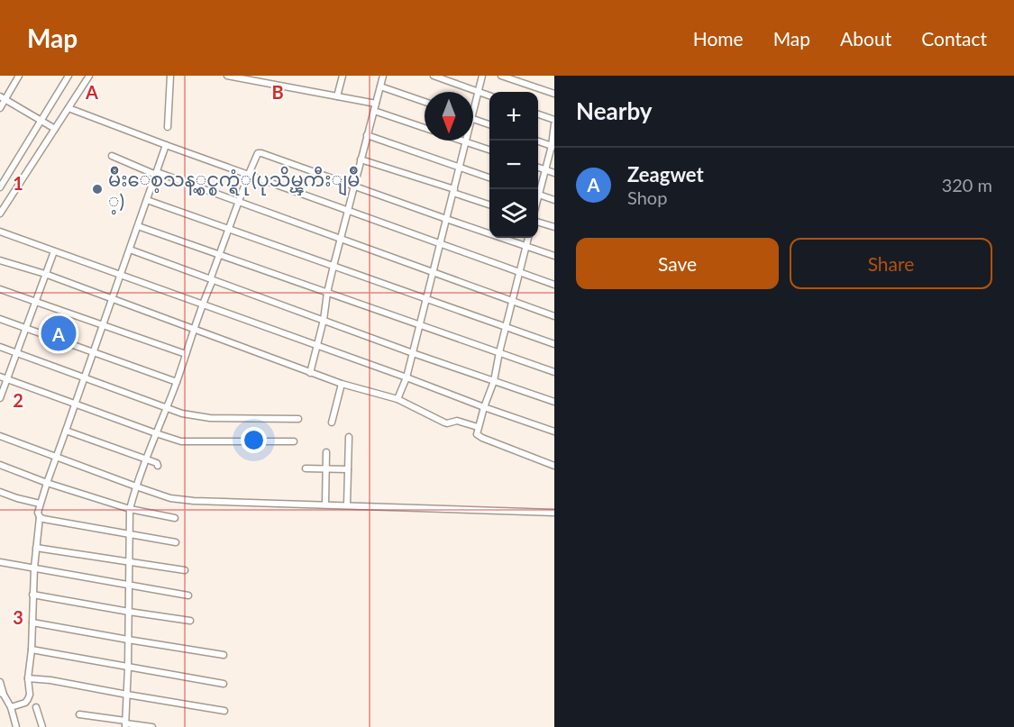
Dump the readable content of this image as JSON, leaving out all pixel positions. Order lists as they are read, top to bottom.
{
  "places": ["မ်ိဳးေစ့သန့္စင္စက္ရံု(ပုသိမ္ၾကီးျမိဳ ့)"],
  "north": "bottom",
  "page": {
    "header": "Map",
    "nav": [
      "Home",
      "Map",
      "About",
      "Contact"
    ],
    "heading": "Nearby",
    "map_buttons": ["+", "−"],
    "list": [
      {
        "mark": "A",
        "name": "Zeagwet",
        "note": "Shop",
        "value": "320 m"
      }
    ],
    "buttons": ["Save", "Share"],
    "pins": "A"
  },
  "grid": {
    "columns": ["A", "B"],
    "rows": ["1", "2", "3"]
  }
}
